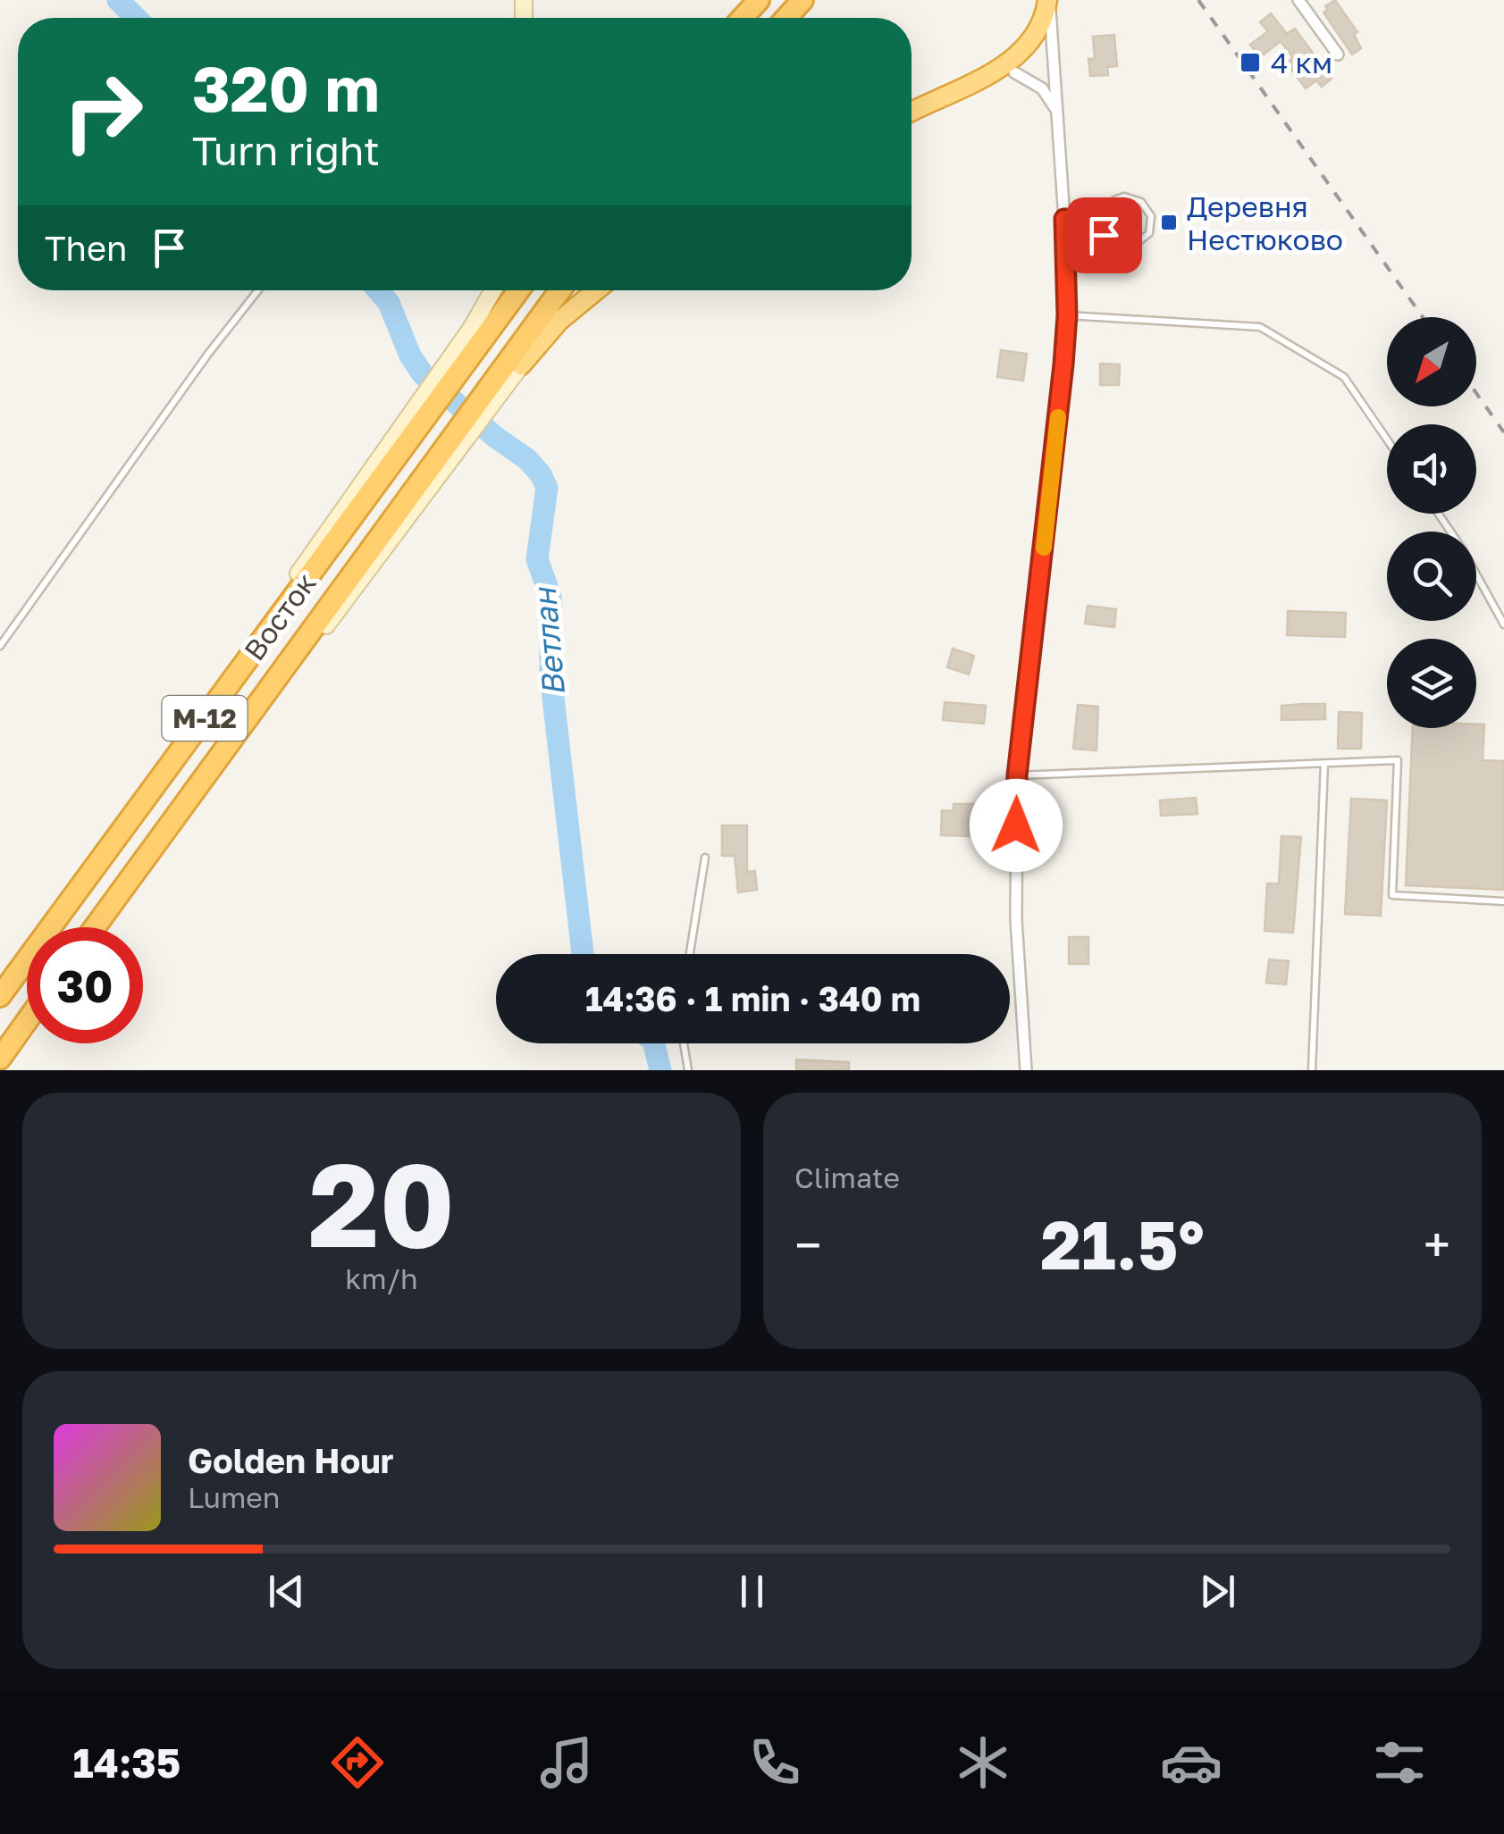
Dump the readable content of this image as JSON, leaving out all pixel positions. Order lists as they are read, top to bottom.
{
  "streets": {
    "highway": ["Восток", "М-12"]
  },
  "water": ["Ветлан"],
  "places": {
    "transit": ["4 км", "Деревня Нестюково"]
  },
  "north": "bottom left",
  "page": {
    "turn": ["320 m", "Turn right"],
    "then": "Then",
    "limit": "30",
    "trip": "14:36 · 1 min · 340 m",
    "tile": [
      ["20", "km/h"],
      "Climate"
    ],
    "heat": ["−", "21.5°", "+"],
    "song": ["Golden Hour", "Lumen"],
    "tabs": "14:35"
  }
}
